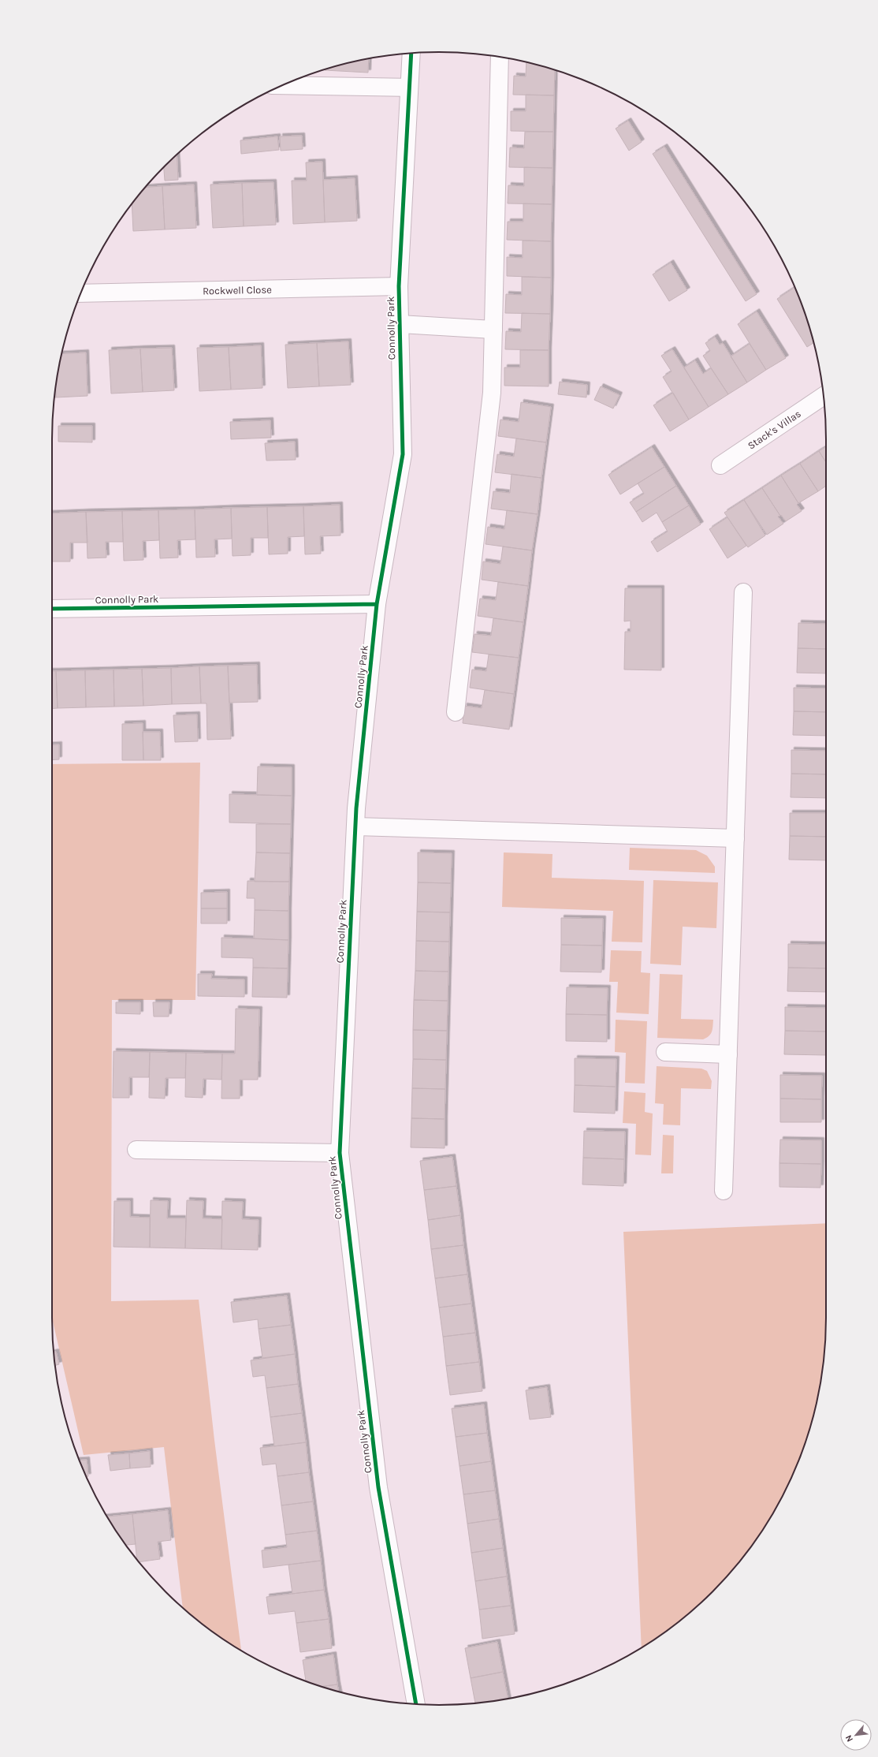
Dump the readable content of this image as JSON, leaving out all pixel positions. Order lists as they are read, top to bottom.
{
  "streets": {
    "street": ["Rockwell Close", "Connolly Park", "Stack's Villas"]
  },
  "crossings": [
    ["Rockwell Close", "Connolly Park"]
  ],
  "north": "bottom left"
}
